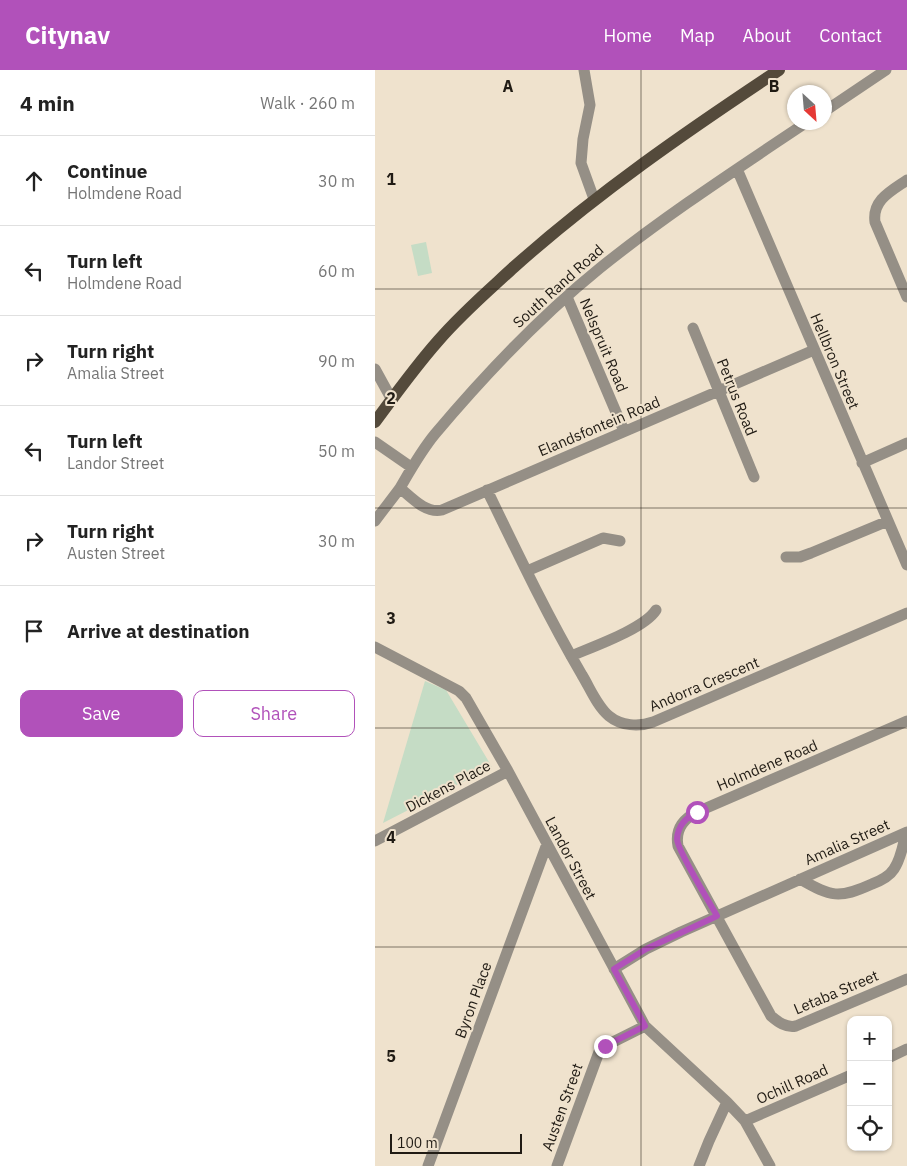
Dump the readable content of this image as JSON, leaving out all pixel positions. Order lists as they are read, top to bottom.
{
  "streets": {
    "street": [
      "South Rand Road",
      "Nelspruit Road",
      "Hellbron Street",
      "Petrus Road",
      "Elandsfontein Road",
      "Andorra Crescent",
      "Holmdene Road",
      "Dickens Place",
      "Amalia Street",
      "Landor Street",
      "Letaba Street",
      "Byron Place",
      "Ochill Road",
      "Austen Street"
    ]
  },
  "crossings": [
    ["South Rand Road", "Nelspruit Road"],
    ["South Rand Road", "Hellbron Street"],
    ["South Rand Road", "Elandsfontein Road"],
    ["Nelspruit Road", "Elandsfontein Road"],
    ["Hellbron Street", "Elandsfontein Road"],
    ["Petrus Road", "Elandsfontein Road"],
    ["Elandsfontein Road", "Andorra Crescent"],
    ["Holmdene Road", "Amalia Street"],
    ["Holmdene Road", "Letaba Street"],
    ["Dickens Place", "Landor Street"],
    ["Amalia Street", "Landor Street"],
    ["Amalia Street", "Letaba Street"],
    ["Landor Street", "Byron Place"],
    ["Landor Street", "Ochill Road"],
    ["Landor Street", "Austen Street"]
  ],
  "scale_bar": "100 m",
  "north": "bottom right",
  "page": {
    "header": "Citynav",
    "nav": [
      "Home",
      "Map",
      "About",
      "Contact"
    ],
    "heading": ["4 min", "Walk · 260 m"],
    "list": [
      ["Continue", "Holmdene Road", "30 m"],
      ["Turn left", "Holmdene Road", "60 m"],
      ["Turn right", "Amalia Street", "90 m"],
      ["Turn left", "Landor Street", "50 m"],
      ["Turn right", "Austen Street", "30 m"],
      "Arrive at destination"
    ],
    "buttons": ["Save", "Share"],
    "map_buttons": ["+", "−"],
    "scale": "100 m"
  },
  "grid": {
    "columns": ["A", "B"],
    "rows": [
      "1",
      "2",
      "3",
      "4",
      "5"
    ]
  }
}
